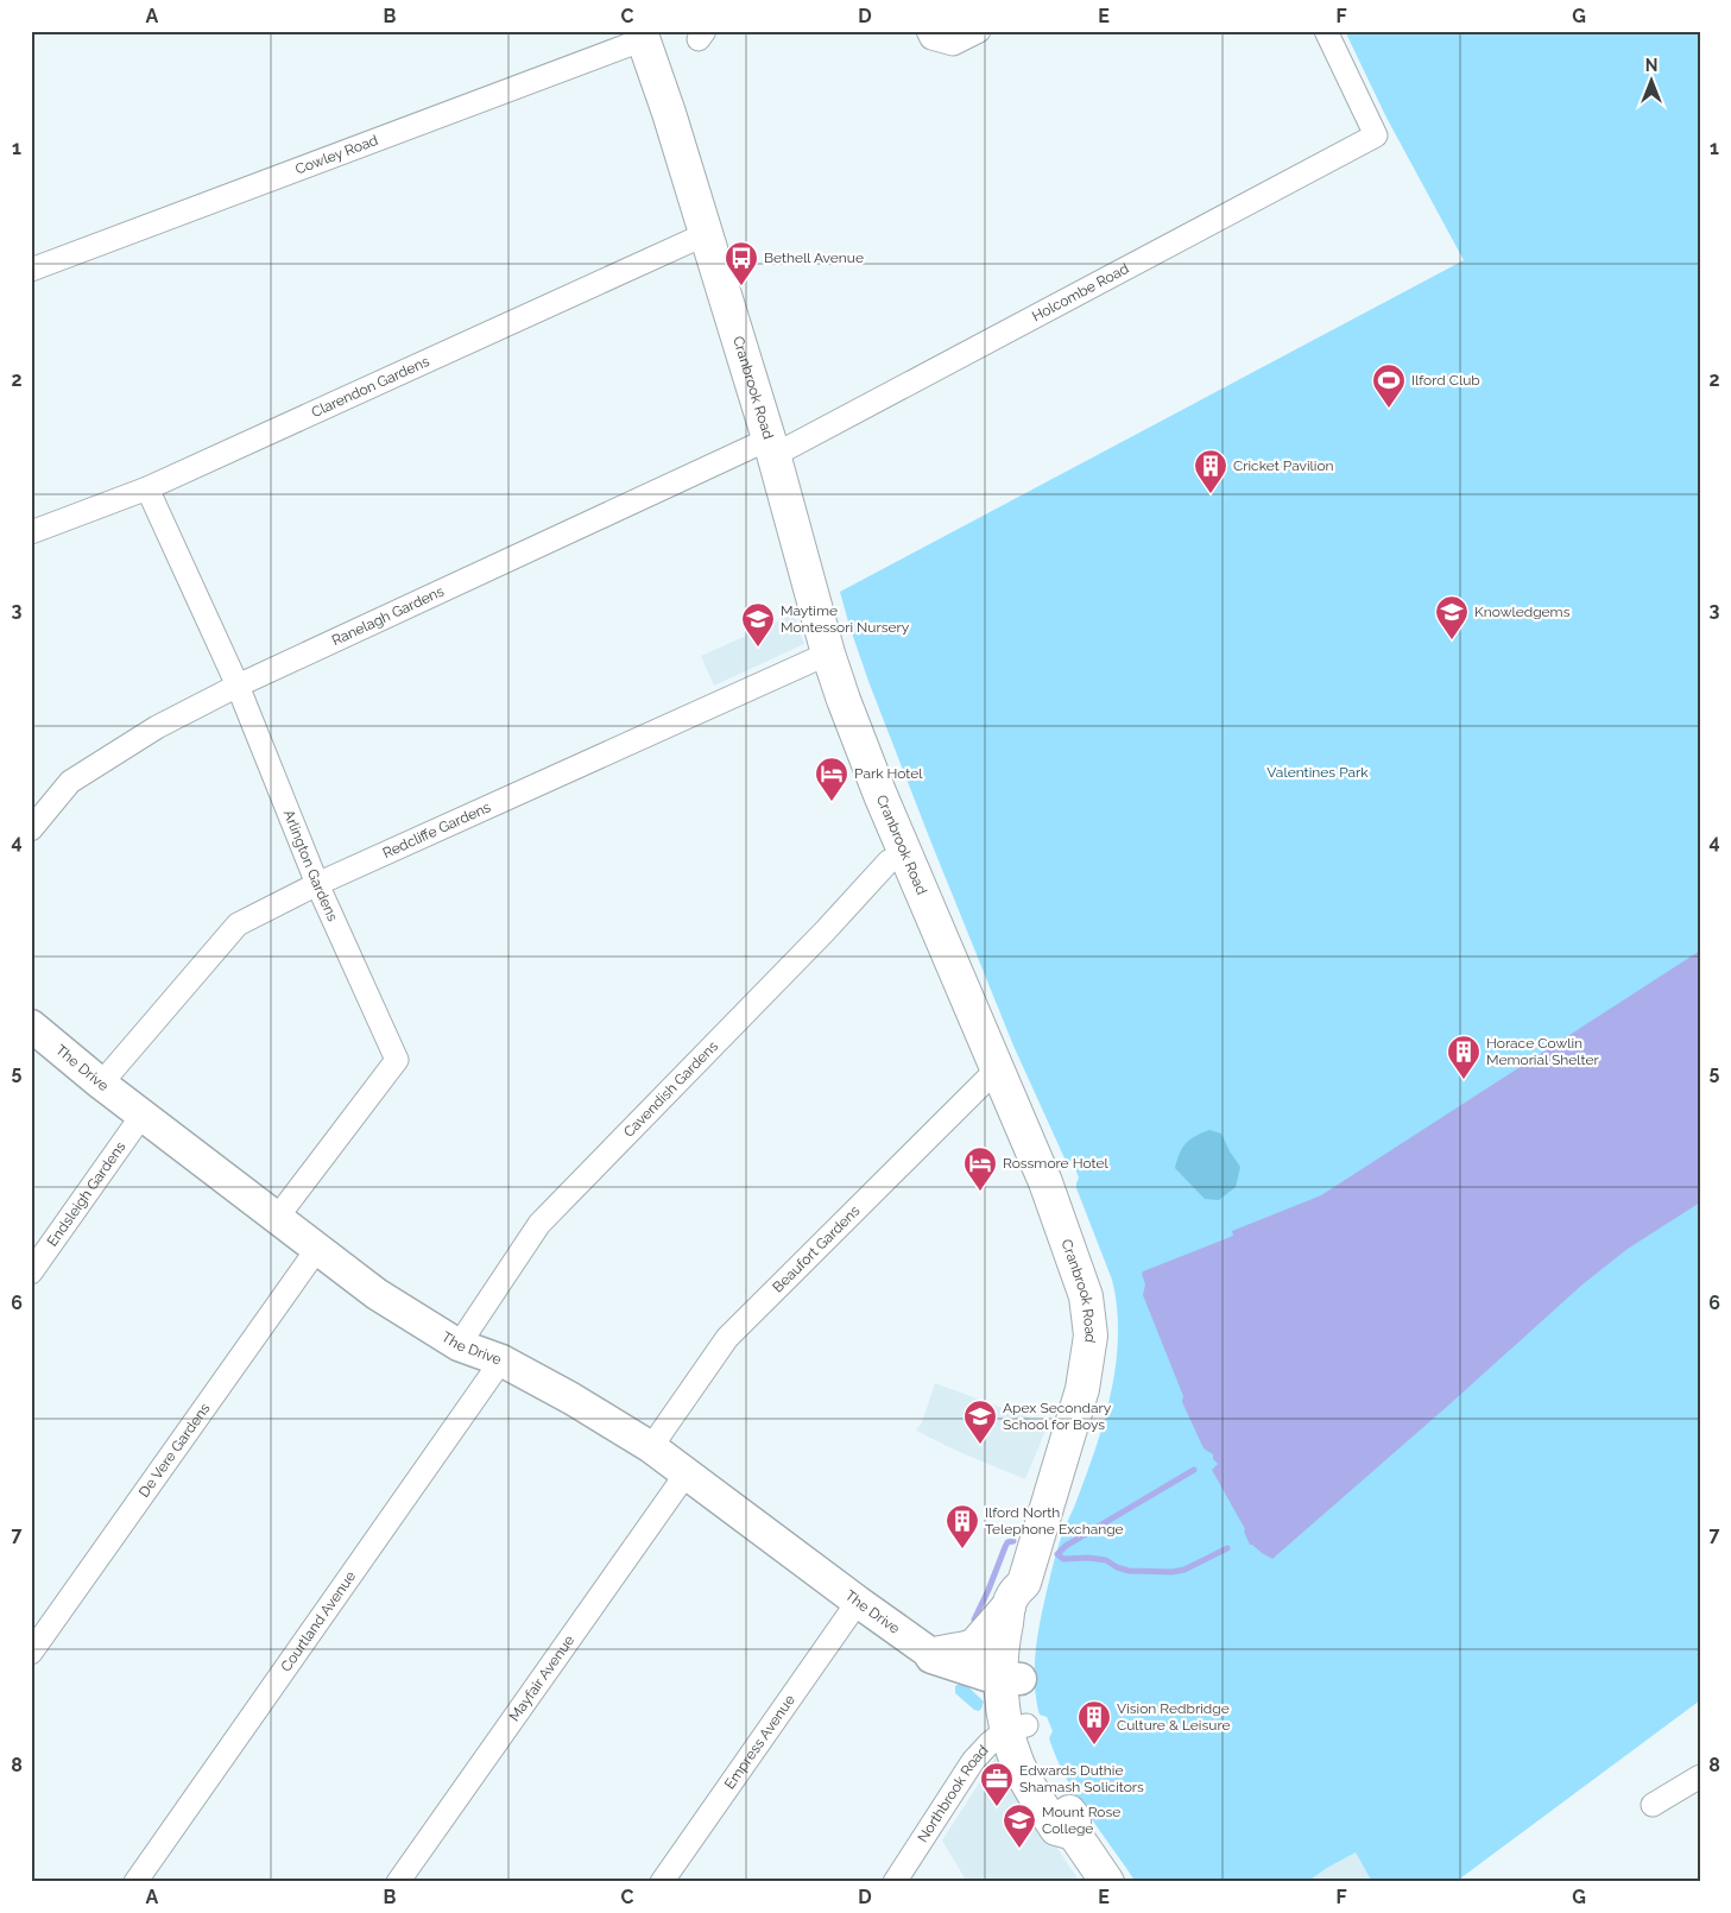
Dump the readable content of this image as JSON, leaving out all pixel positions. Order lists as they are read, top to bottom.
{
  "streets": {
    "main road": ["Cranbrook Road"],
    "street": [
      "Cowley Road",
      "Holcombe Road",
      "Clarendon Gardens",
      "Ranelagh Gardens",
      "Redcliffe Gardens",
      "Arlington Gardens",
      "The Drive",
      "Cavendish Gardens",
      "Endsleigh Gardens",
      "Beaufort Gardens",
      "De Vere Gardens",
      "Courtland Avenue",
      "Mayfair Avenue",
      "Empress Avenue",
      "Northbrook Road"
    ]
  },
  "crossings": [
    ["Cowley Road", "Cranbrook Road"],
    ["Holcombe Road", "Cranbrook Road"],
    ["Holcombe Road", "Ranelagh Gardens"],
    ["Clarendon Gardens", "Cranbrook Road"],
    ["Clarendon Gardens", "Arlington Gardens"],
    ["Cranbrook Road", "Ranelagh Gardens"],
    ["Cranbrook Road", "Redcliffe Gardens"],
    ["Cranbrook Road", "The Drive"],
    ["Cranbrook Road", "Cavendish Gardens"],
    ["Cranbrook Road", "Beaufort Gardens"],
    ["Cranbrook Road", "Northbrook Road"],
    ["Ranelagh Gardens", "Arlington Gardens"],
    ["Redcliffe Gardens", "Arlington Gardens"],
    ["Redcliffe Gardens", "The Drive"],
    ["Arlington Gardens", "The Drive"],
    ["The Drive", "Cavendish Gardens"],
    ["The Drive", "Endsleigh Gardens"],
    ["The Drive", "Beaufort Gardens"],
    ["The Drive", "De Vere Gardens"],
    ["The Drive", "Courtland Avenue"],
    ["The Drive", "Mayfair Avenue"],
    ["The Drive", "Empress Avenue"]
  ],
  "parks": ["Valentines Park"],
  "places": {
    "bus stop": ["Bethell Avenue"],
    "sports": ["Ilford Club"],
    "building": [
      "Cricket Pavilion",
      "Horace Cowlin Memorial Shelter",
      "Ilford North Telephone Exchange",
      "Vision Redbridge Culture & Leisure"
    ],
    "school or university": [
      "Knowledgems",
      "Maytime Montessori Nursery",
      "Apex Secondary School for Boys",
      "Mount Rose College"
    ],
    "hotel": ["Park Hotel", "Rossmore Hotel"],
    "office": ["Edwards Duthie Shamash Solicitors"]
  },
  "north": "top",
  "grid": {
    "columns": [
      "A",
      "B",
      "C",
      "D",
      "E",
      "F",
      "G"
    ],
    "rows": [
      "1",
      "2",
      "3",
      "4",
      "5",
      "6",
      "7",
      "8"
    ]
  }
}
